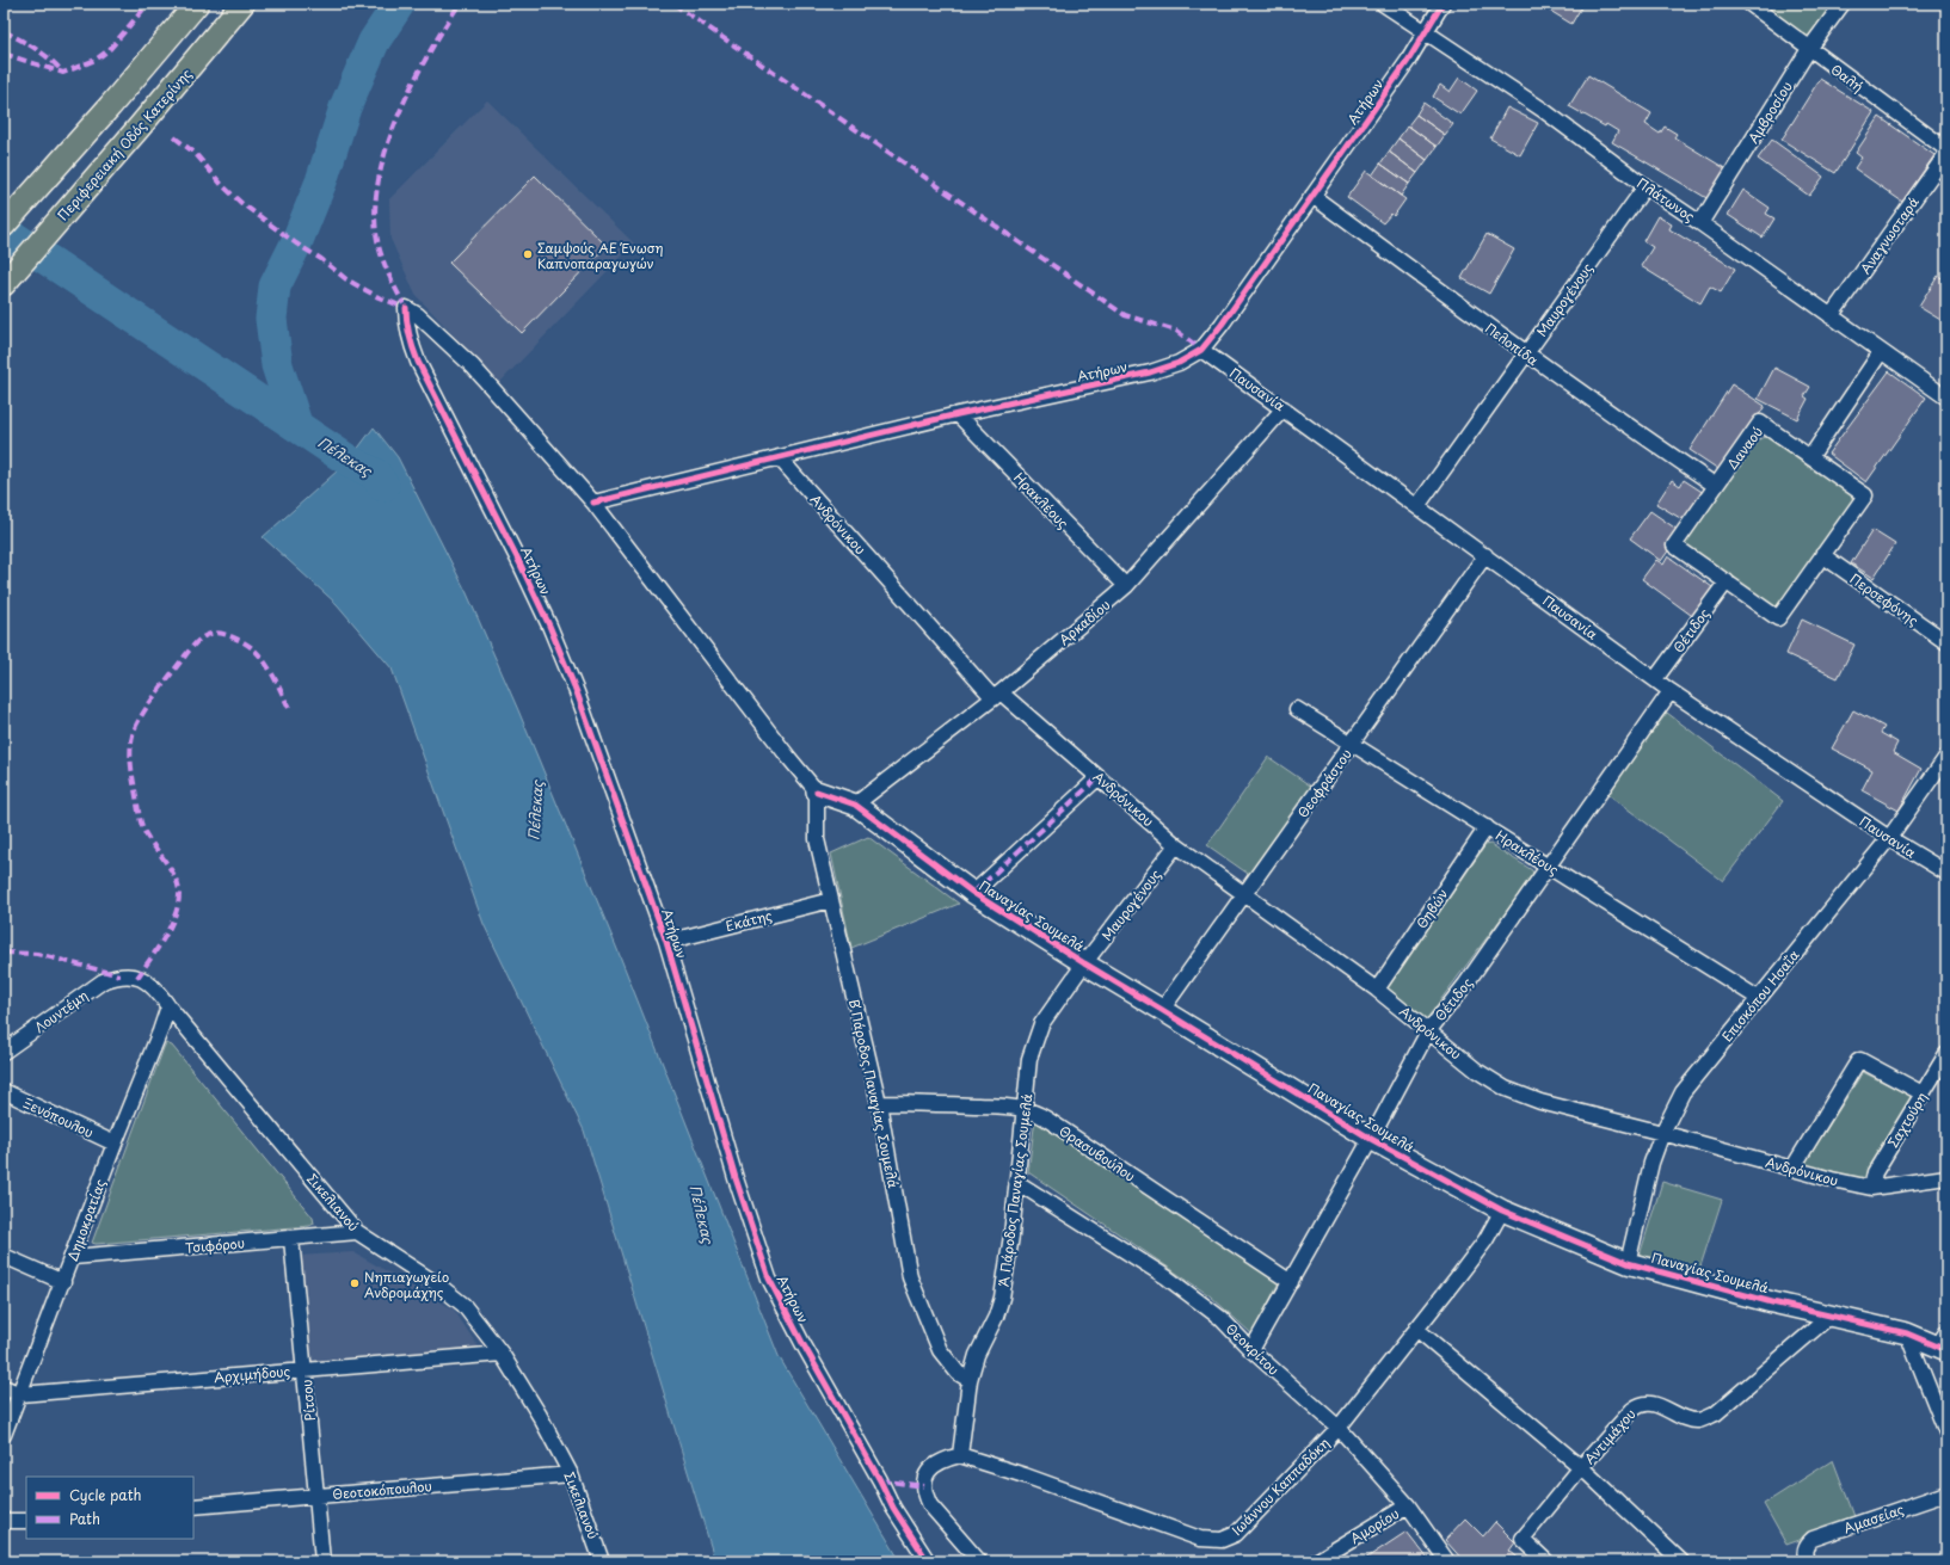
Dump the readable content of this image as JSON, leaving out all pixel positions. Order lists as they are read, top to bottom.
{
  "streets": {
    "main road": ["Περιφερειακή Οδός Κατερίνης"],
    "street": [
      "Θαλή",
      "Ατήρων",
      "Αμβροσίου",
      "Πλάτωνος",
      "Αναγνωσταρά",
      "Μαυρογένους",
      "Πελοπίδα",
      "Παυσανία",
      "Δαναού",
      "Ηρακλέους",
      "Ανδρόνικου",
      "Περσεφόνης",
      "Αρκαδίου",
      "Θέτιδος",
      "Θεοφράστου",
      "Θηβών",
      "Παναγίας Σουμελά",
      "Εκάτης",
      "Επισκόπου Ησαΐα",
      "Λουντέμη",
      "Β΄ Πάροδος Παναγίας Σουμελά",
      "Ξενόπουλου",
      "Σαχτούρη",
      "Θρασυβούλου",
      "Α΄ Πάροδος Παναγίας Σουμελά",
      "Σικελιανού",
      "Δημοκρατίας",
      "Τσιφόρου",
      "Θεοκρίτου",
      "Αρχιμήδους",
      "Ρίτσου",
      "Αντιμάχου",
      "Ιωάννου Καππαδόκη",
      "Θεοτοκόπουλου",
      "Αμασείας",
      "Αμορίου"
    ]
  },
  "crossings": [
    ["Θαλή", "Αμβροσίου"],
    ["Ατήρων", "Πλάτωνος"],
    ["Ατήρων", "Πελοπίδα"],
    ["Ατήρων", "Παυσανία"],
    ["Ατήρων", "Ηρακλέους"],
    ["Ατήρων", "Ανδρόνικου"],
    ["Ατήρων", "Εκάτης"],
    ["Αμβροσίου", "Πλάτωνος"],
    ["Πλάτωνος", "Αναγνωσταρά"],
    ["Πλάτωνος", "Μαυρογένους"],
    ["Μαυρογένους", "Πελοπίδα"],
    ["Μαυρογένους", "Παυσανία"],
    ["Μαυρογένους", "Ανδρόνικου"],
    ["Μαυρογένους", "Παναγίας Σουμελά"],
    ["Μαυρογένους", "Α΄ Πάροδος Παναγίας Σουμελά"],
    ["Πελοπίδα", "Δαναού"],
    ["Παυσανία", "Αρκαδίου"],
    ["Παυσανία", "Θέτιδος"],
    ["Παυσανία", "Θεοφράστου"],
    ["Παυσανία", "Επισκόπου Ησαΐα"],
    ["Δαναού", "Περσεφόνης"],
    ["Δαναού", "Θέτιδος"],
    ["Ηρακλέους", "Αρκαδίου"],
    ["Ηρακλέους", "Θέτιδος"],
    ["Ηρακλέους", "Θεοφράστου"],
    ["Ηρακλέους", "Θηβών"],
    ["Ηρακλέους", "Επισκόπου Ησαΐα"],
    ["Ανδρόνικου", "Αρκαδίου"],
    ["Ανδρόνικου", "Θέτιδος"],
    ["Ανδρόνικου", "Θεοφράστου"],
    ["Ανδρόνικου", "Θηβών"],
    ["Ανδρόνικου", "Επισκόπου Ησαΐα"],
    ["Ανδρόνικου", "Σαχτούρη"],
    ["Αρκαδίου", "Παναγίας Σουμελά"],
    ["Θέτιδος", "Παναγίας Σουμελά"],
    ["Θέτιδος", "Θρασυβούλου"],
    ["Θέτιδος", "Θεοκρίτου"],
    ["Θεοφράστου", "Παναγίας Σουμελά"],
    ["Παναγίας Σουμελά", "Επισκόπου Ησαΐα"],
    ["Παναγίας Σουμελά", "Β΄ Πάροδος Παναγίας Σουμελά"],
    ["Παναγίας Σουμελά", "Α΄ Πάροδος Παναγίας Σουμελά"],
    ["Παναγίας Σουμελά", "Αντιμάχου"],
    ["Παναγίας Σουμελά", "Ιωάννου Καππαδόκη"],
    ["Εκάτης", "Β΄ Πάροδος Παναγίας Σουμελά"],
    ["Λουντέμη", "Σικελιανού"],
    ["Β΄ Πάροδος Παναγίας Σουμελά", "Θρασυβούλου"],
    ["Β΄ Πάροδος Παναγίας Σουμελά", "Α΄ Πάροδος Παναγίας Σουμελά"],
    ["Ξενόπουλου", "Δημοκρατίας"],
    ["Θρασυβούλου", "Α΄ Πάροδος Παναγίας Σουμελά"],
    ["Α΄ Πάροδος Παναγίας Σουμελά", "Θεοκρίτου"],
    ["Α΄ Πάροδος Παναγίας Σουμελά", "Ιωάννου Καππαδόκη"],
    ["Σικελιανού", "Δημοκρατίας"],
    ["Σικελιανού", "Τσιφόρου"],
    ["Σικελιανού", "Αρχιμήδους"],
    ["Σικελιανού", "Θεοτοκόπουλου"],
    ["Δημοκρατίας", "Τσιφόρου"],
    ["Δημοκρατίας", "Αρχιμήδους"],
    ["Τσιφόρου", "Ρίτσου"],
    ["Θεοκρίτου", "Ιωάννου Καππαδόκη"],
    ["Θεοκρίτου", "Αμορίου"],
    ["Αρχιμήδους", "Ρίτσου"],
    ["Ρίτσου", "Θεοτοκόπουλου"]
  ],
  "water": ["Πέλεκας"],
  "places": ["Σαμψούς ΑΕ Ένωση Καπνοπαραγωγών", "Νηπιαγωγείο Ανδρομάχης"],
  "legend": ["Cycle path", "Path"]
}
